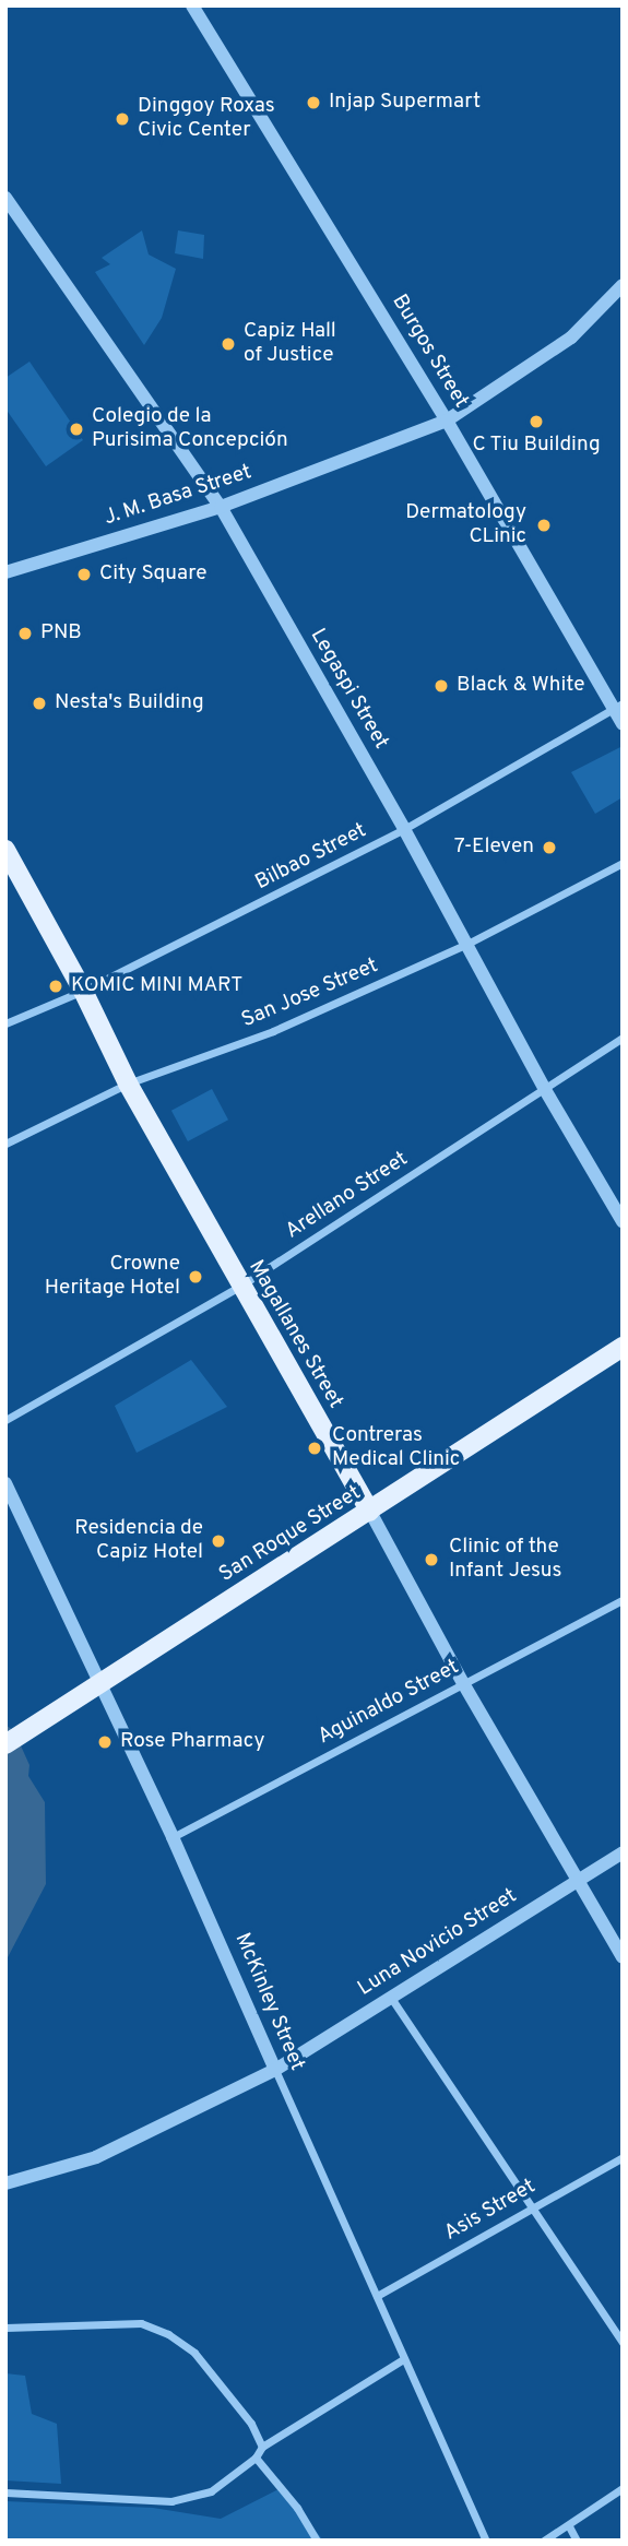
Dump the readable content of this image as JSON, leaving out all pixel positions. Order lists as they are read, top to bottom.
{
  "streets": {
    "main road": ["Magallanes Street", "San Roque Street"],
    "street": [
      "Burgos Street",
      "J. M. Basa Street",
      "Legaspi Street",
      "Bilbao Street",
      "San Jose Street",
      "Arellano Street",
      "Aguinaldo Street",
      "Luna Novicio Street",
      "McKinley Street",
      "Asis Street"
    ]
  },
  "crossings": [
    ["Burgos Street", "J. M. Basa Street"],
    ["Burgos Street", "Bilbao Street"],
    ["J. M. Basa Street", "Legaspi Street"],
    ["Legaspi Street", "Bilbao Street"],
    ["Legaspi Street", "San Jose Street"],
    ["Legaspi Street", "Arellano Street"],
    ["Bilbao Street", "Magallanes Street"],
    ["San Jose Street", "Magallanes Street"],
    ["Arellano Street", "Magallanes Street"],
    ["Magallanes Street", "San Roque Street"],
    ["Magallanes Street", "Aguinaldo Street"],
    ["Magallanes Street", "Luna Novicio Street"],
    ["San Roque Street", "McKinley Street"],
    ["Aguinaldo Street", "McKinley Street"],
    ["Luna Novicio Street", "McKinley Street"],
    ["McKinley Street", "Asis Street"]
  ],
  "places": [
    "Injap Supermart",
    "Dinggoy Roxas Civic Center",
    "Capiz Hall of Justice",
    "C Tiu Building",
    "Colegio de la Purisima Concepción",
    "Dermatology CLinic",
    "City Square",
    "PNB",
    "Black & White",
    "Nesta's Building",
    "7-Eleven",
    "KOMIC MINI MART",
    "Crowne Heritage Hotel",
    "Contreras Medical Clinic",
    "Residencia de Capiz Hotel",
    "Clinic of the Infant Jesus",
    "Rose Pharmacy"
  ]
}
